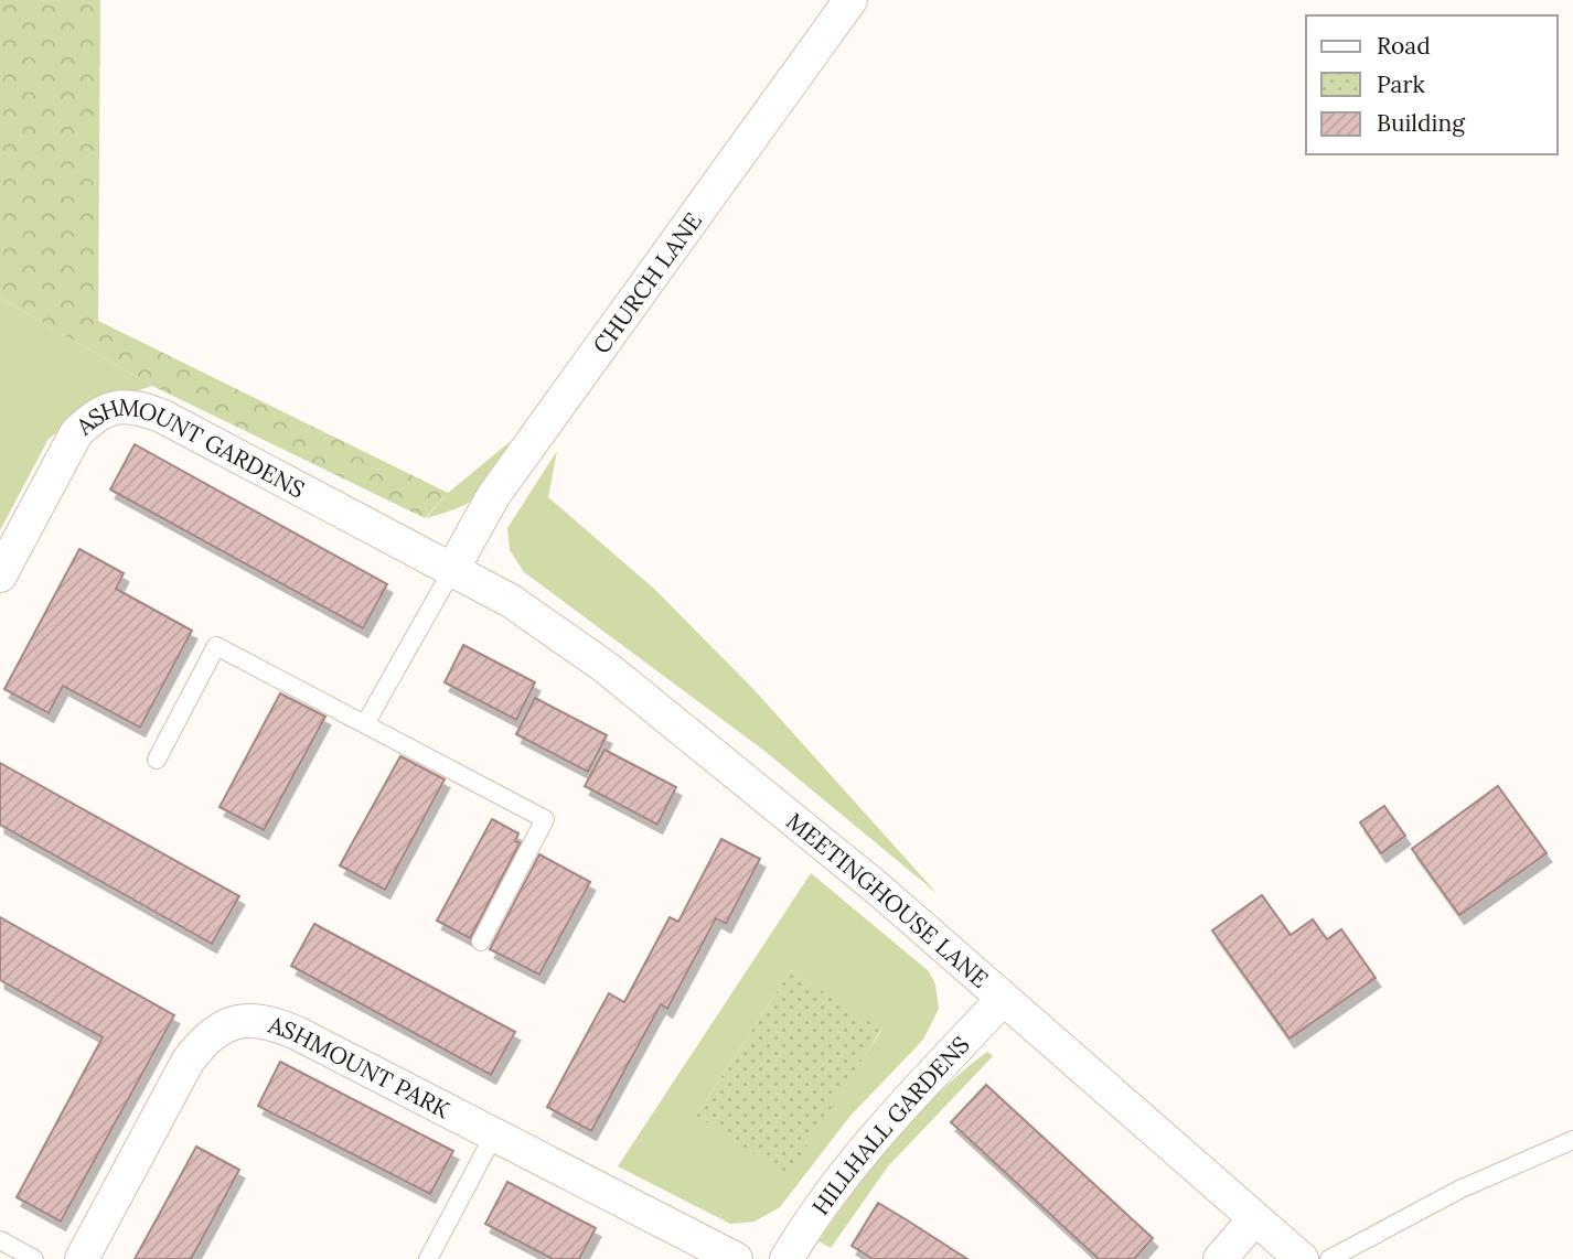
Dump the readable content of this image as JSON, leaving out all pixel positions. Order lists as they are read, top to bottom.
{
  "streets": {
    "street": [
      "CHURCH LANE",
      "ASHMOUNT GARDENS",
      "MEETINGHOUSE LANE",
      "ASHMOUNT PARK",
      "HILLHALL GARDENS"
    ]
  },
  "crossings": [
    ["CHURCH LANE", "ASHMOUNT GARDENS"],
    ["CHURCH LANE", "MEETINGHOUSE LANE"],
    ["ASHMOUNT GARDENS", "MEETINGHOUSE LANE"],
    ["MEETINGHOUSE LANE", "HILLHALL GARDENS"]
  ],
  "legend": ["Road", "Park", "Building"]
}
